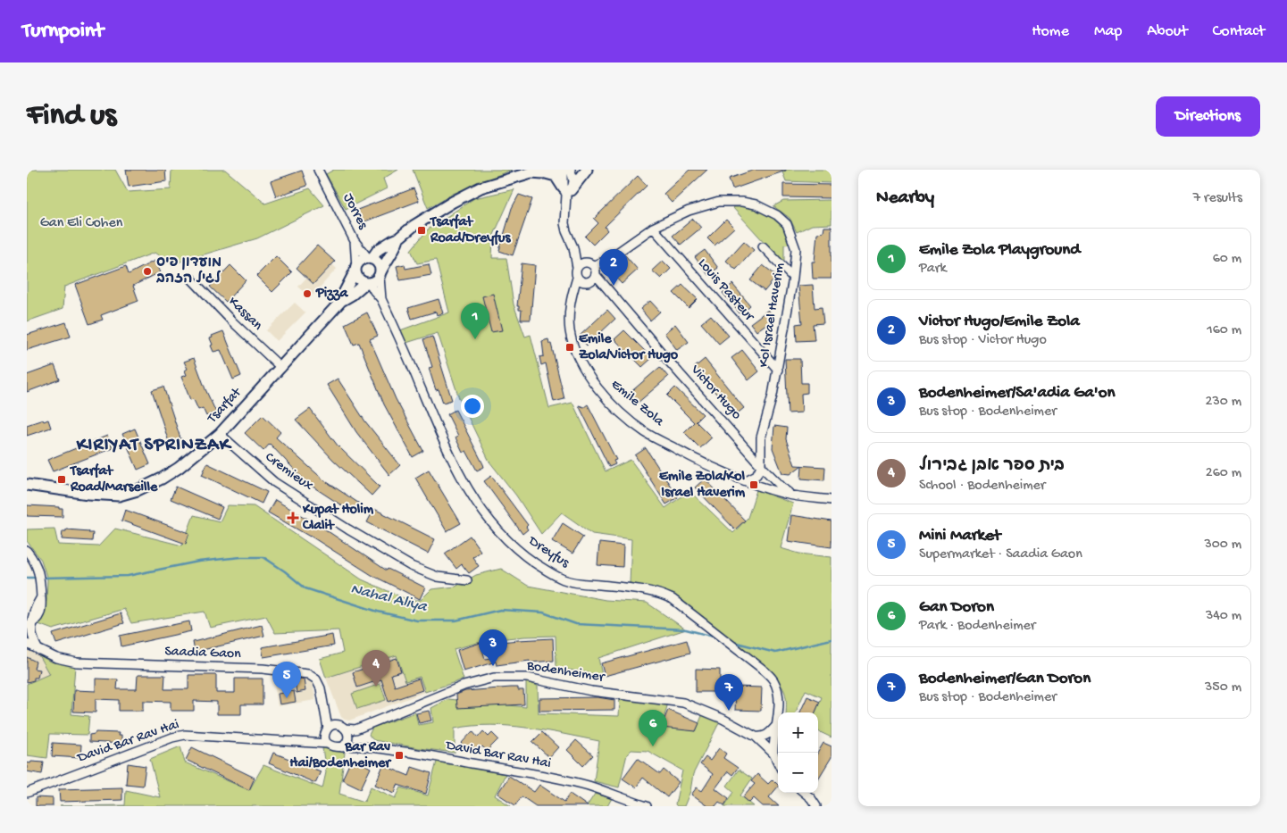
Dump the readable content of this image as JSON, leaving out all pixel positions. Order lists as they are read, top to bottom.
{
  "streets": {
    "street": [
      "Jorres",
      "Louis Pasteur",
      "Kassan",
      "Kol Israel Haverim",
      "Victor Hugo",
      "Emile Zola",
      "Tsarfat",
      "Cremieux",
      "Dreyfus",
      "Saadia Gaon",
      "Bodenheimer",
      "David Bar Rav Hai"
    ]
  },
  "crossings": [
    ["Jorres", "Tsarfat"],
    ["Jorres", "Dreyfus"],
    ["Louis Pasteur", "Kol Israel Haverim"],
    ["Kassan", "Tsarfat"],
    ["Kol Israel Haverim", "Victor Hugo"],
    ["Kol Israel Haverim", "Emile Zola"],
    ["Victor Hugo", "Emile Zola"],
    ["Tsarfat", "Cremieux"],
    ["Tsarfat", "Dreyfus"],
    ["Saadia Gaon", "Bodenheimer"],
    ["Saadia Gaon", "David Bar Rav Hai"],
    ["Bodenheimer", "David Bar Rav Hai"]
  ],
  "districts": ["KIRIYAT SPRINZAK"],
  "water": ["Nahal Aliya"],
  "parks": ["Gan Eli Cohen"],
  "places": {
    "transit": [
      "Tsarfat Road/Dreyfus",
      "Emile Zola/Victor Hugo",
      "Tsarfat Road/Marseille",
      "Emile Zola/Kol Israel Haverim",
      "Bar Rav Hai/Bodenheimer"
    ],
    "other": ["מועדון פיס לגיל הזהב", "Pizza"],
    "health": ["Kupat Holim Clalit"]
  },
  "page": {
    "header": "Turnpoint",
    "nav": [
      "Home",
      "Map",
      "About",
      "Contact"
    ],
    "buttons": "Directions",
    "title": "Find us",
    "heading": ["Nearby", "7 results"],
    "list": [
      {
        "mark": "1",
        "name": "Emile Zola Playground",
        "note": "Park",
        "value": "60 m"
      },
      {
        "mark": "2",
        "name": "Victor Hugo/Emile Zola",
        "note": "Bus stop · Victor Hugo",
        "value": "160 m"
      },
      {
        "mark": "3",
        "name": "Bodenheimer/Sa'adia Ga'on",
        "note": "Bus stop · Bodenheimer",
        "value": "230 m"
      },
      {
        "mark": "4",
        "name": "בית ספר אבן גבירול",
        "note": "School · Bodenheimer",
        "value": "260 m"
      },
      {
        "mark": "5",
        "name": "Mini Market",
        "note": "Supermarket · Saadia Gaon",
        "value": "300 m"
      },
      {
        "mark": "6",
        "name": "Gan Doron",
        "note": "Park · Bodenheimer",
        "value": "340 m"
      },
      {
        "mark": "7",
        "name": "Bodenheimer/Gan Doron",
        "note": "Bus stop · Bodenheimer",
        "value": "350 m"
      }
    ],
    "pins": [
      "2",
      "1",
      "3",
      "4",
      "5",
      "7",
      "6"
    ],
    "map_buttons": ["+", "−"]
  }
}
